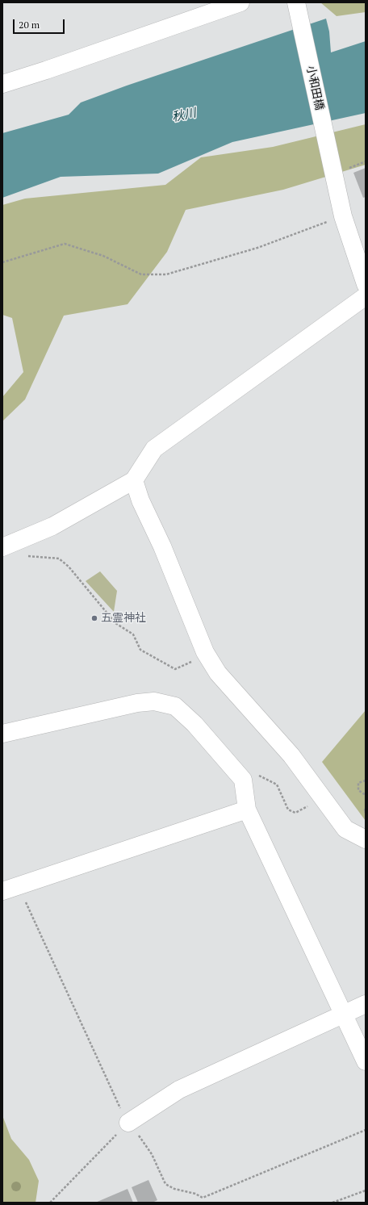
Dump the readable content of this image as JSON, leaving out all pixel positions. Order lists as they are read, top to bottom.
{
  "streets": {
    "street": ["小和田橋"]
  },
  "water": ["秋川"],
  "places": ["五霊神社"],
  "scale_bar": "20 m"
}
